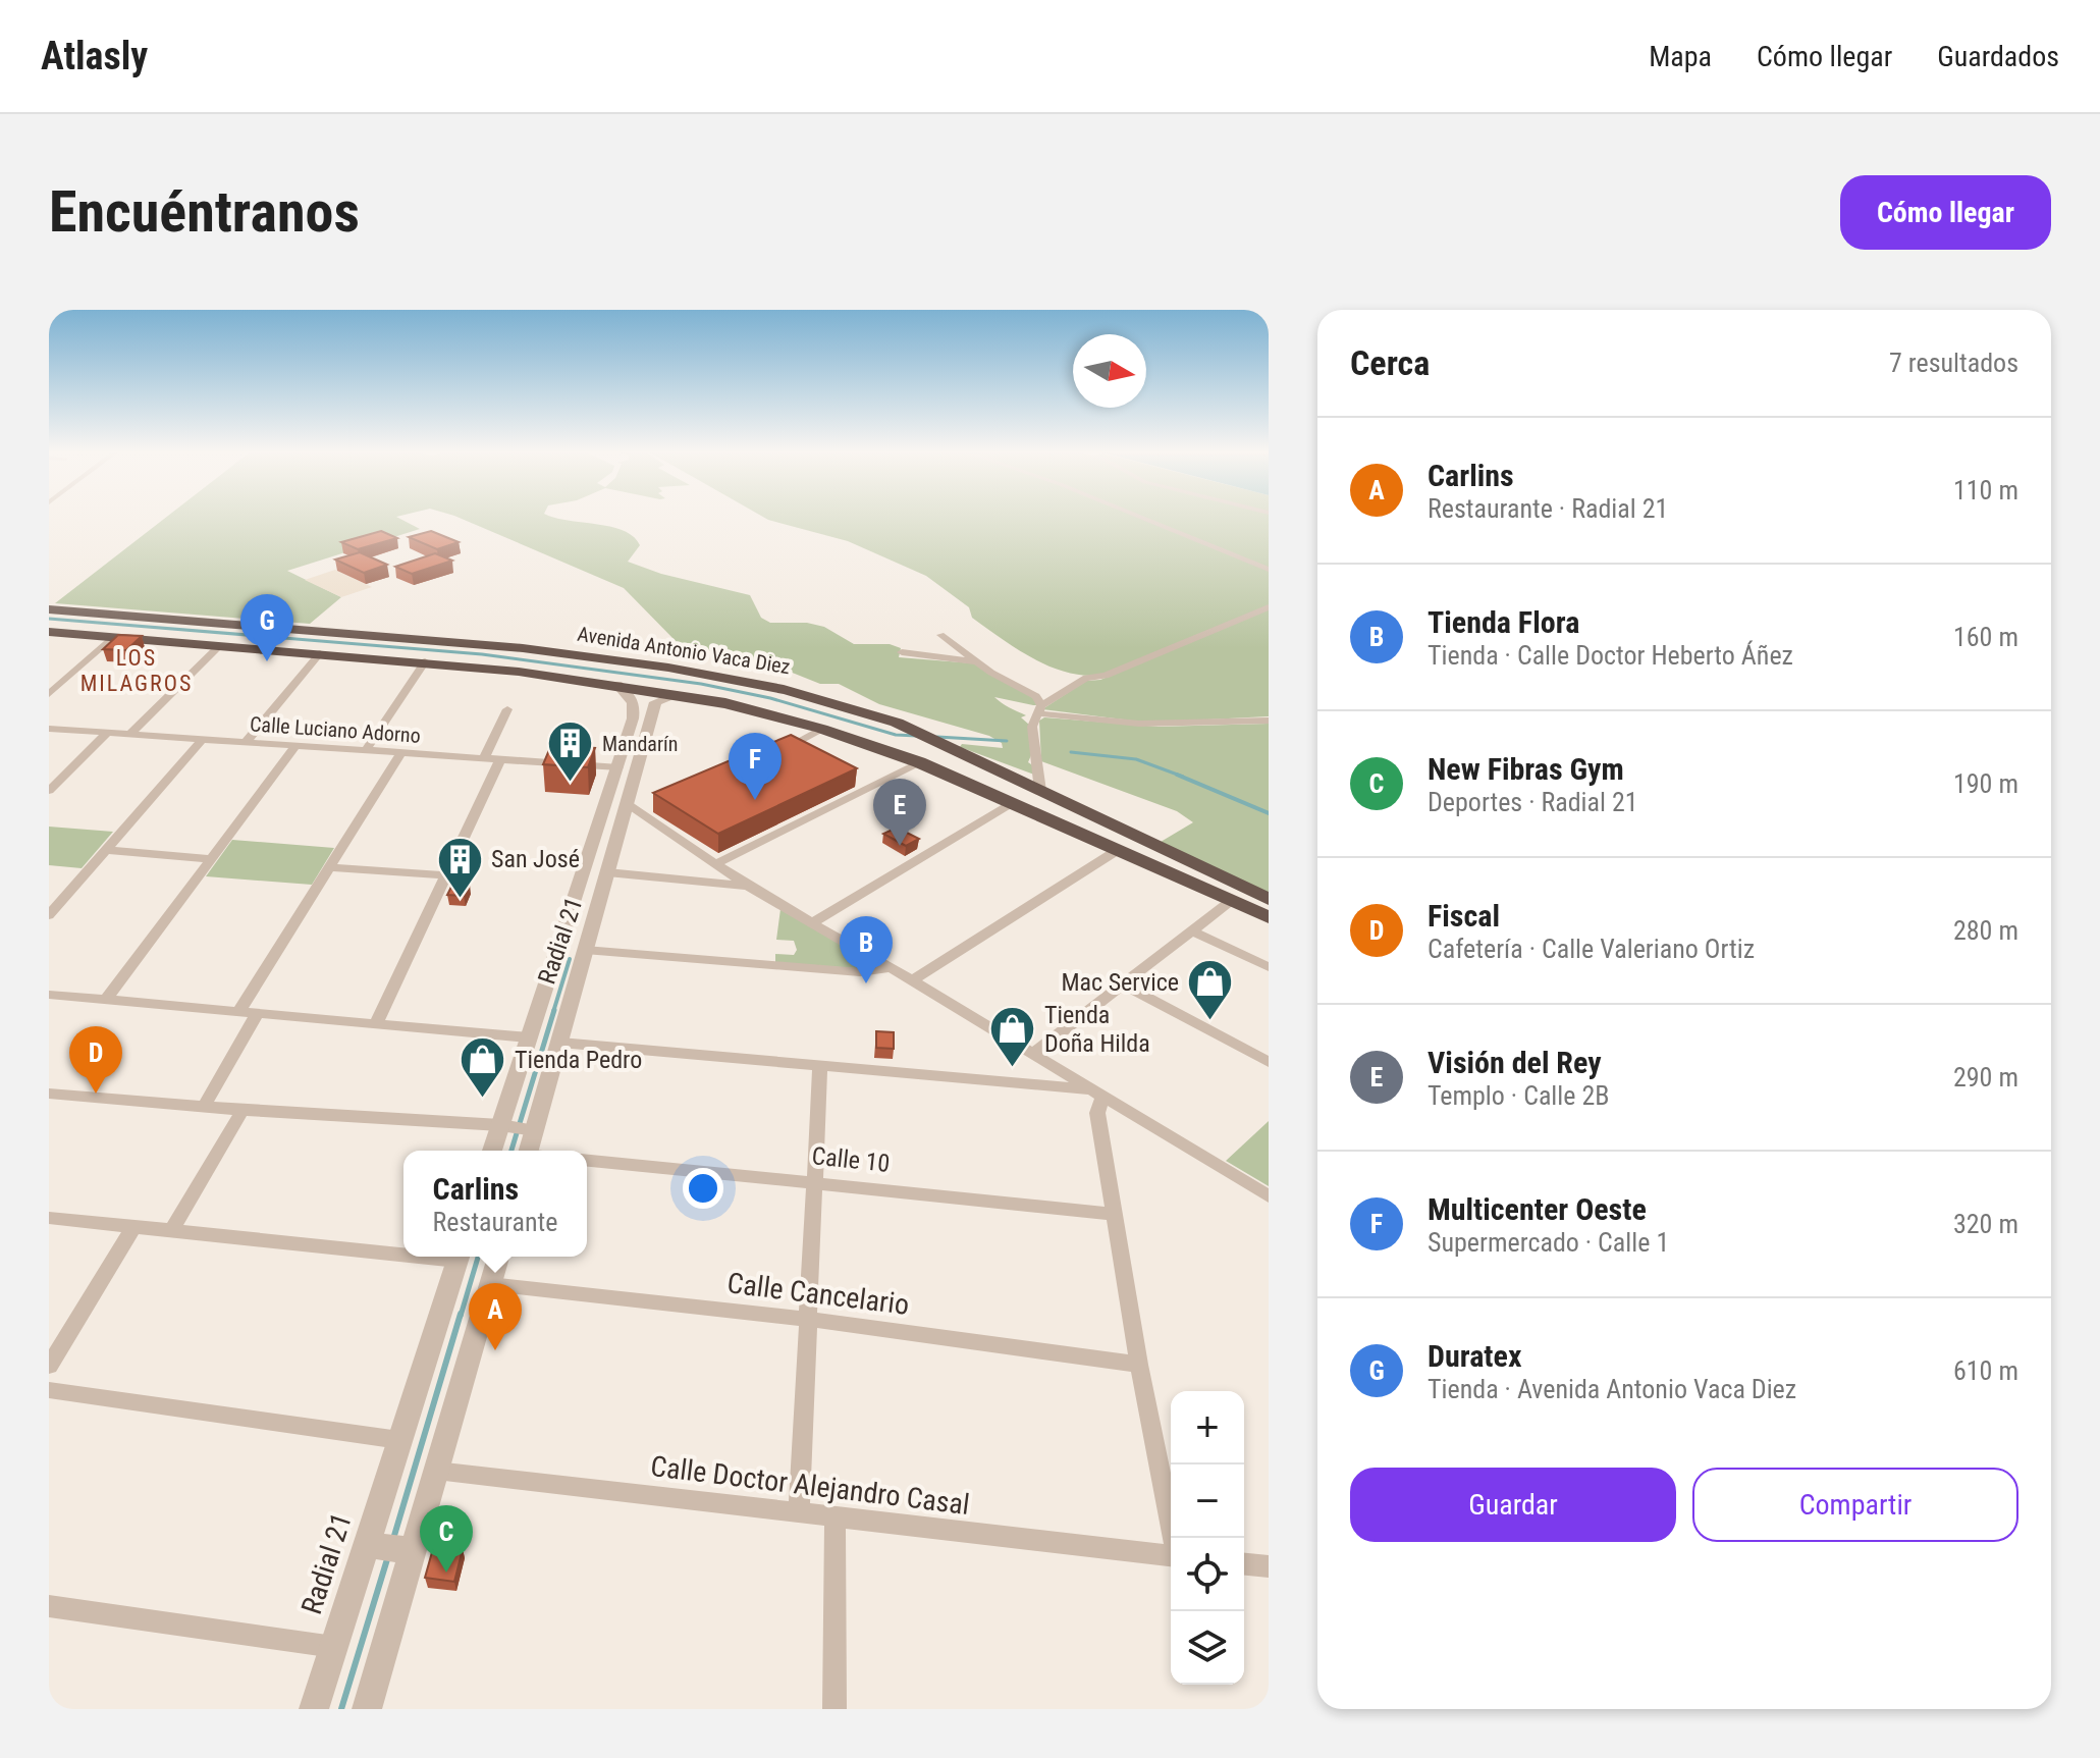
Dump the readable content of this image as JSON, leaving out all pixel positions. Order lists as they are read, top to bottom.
{
  "streets": {
    "highway": ["Avenida Antonio Vaca Diez"],
    "street": [
      "Calle Luciano Adorno",
      "Radial 21",
      "Calle 10",
      "Calle Cancelario",
      "Calle Doctor Alejandro Casal"
    ]
  },
  "crossings": [
    ["Calle Luciano Adorno", "Radial 21"],
    ["Radial 21", "Calle Cancelario"],
    ["Radial 21", "Calle Doctor Alejandro Casal"]
  ],
  "districts": ["LOS MILAGROS"],
  "places": {
    "building": ["Mandarín", "San José"],
    "shop": ["Mac Service", "Tienda Doña Hilda", "Tienda Pedro"]
  },
  "north": "right",
  "page": {
    "header": "Atlasly",
    "nav": ["Mapa", "Cómo llegar", "Guardados"],
    "buttons": [
      "Cómo llegar",
      ["Guardar", "Compartir"]
    ],
    "title": "Encuéntranos",
    "heading": ["Cerca", "7 resultados"],
    "list": [
      {
        "mark": "A",
        "name": "Carlins",
        "note": "Restaurante · Radial 21",
        "value": "110 m"
      },
      {
        "mark": "B",
        "name": "Tienda Flora",
        "note": "Tienda · Calle Doctor Heberto Áñez",
        "value": "160 m"
      },
      {
        "mark": "C",
        "name": "New Fibras Gym",
        "note": "Deportes · Radial 21",
        "value": "190 m"
      },
      {
        "mark": "D",
        "name": "Fiscal",
        "note": "Cafetería · Calle Valeriano Ortiz",
        "value": "280 m"
      },
      {
        "mark": "E",
        "name": "Visión del Rey",
        "note": "Templo · Calle 2B",
        "value": "290 m"
      },
      {
        "mark": "F",
        "name": "Multicenter Oeste",
        "note": "Supermercado · Calle 1",
        "value": "320 m"
      },
      {
        "mark": "G",
        "name": "Duratex",
        "note": "Tienda · Avenida Antonio Vaca Diez",
        "value": "610 m"
      }
    ],
    "pins": [
      "G",
      "F",
      "E",
      "B",
      "D",
      "A",
      "C"
    ],
    "popup": ["Carlins", "Restaurante"],
    "map_buttons": ["+", "−"]
  }
}
